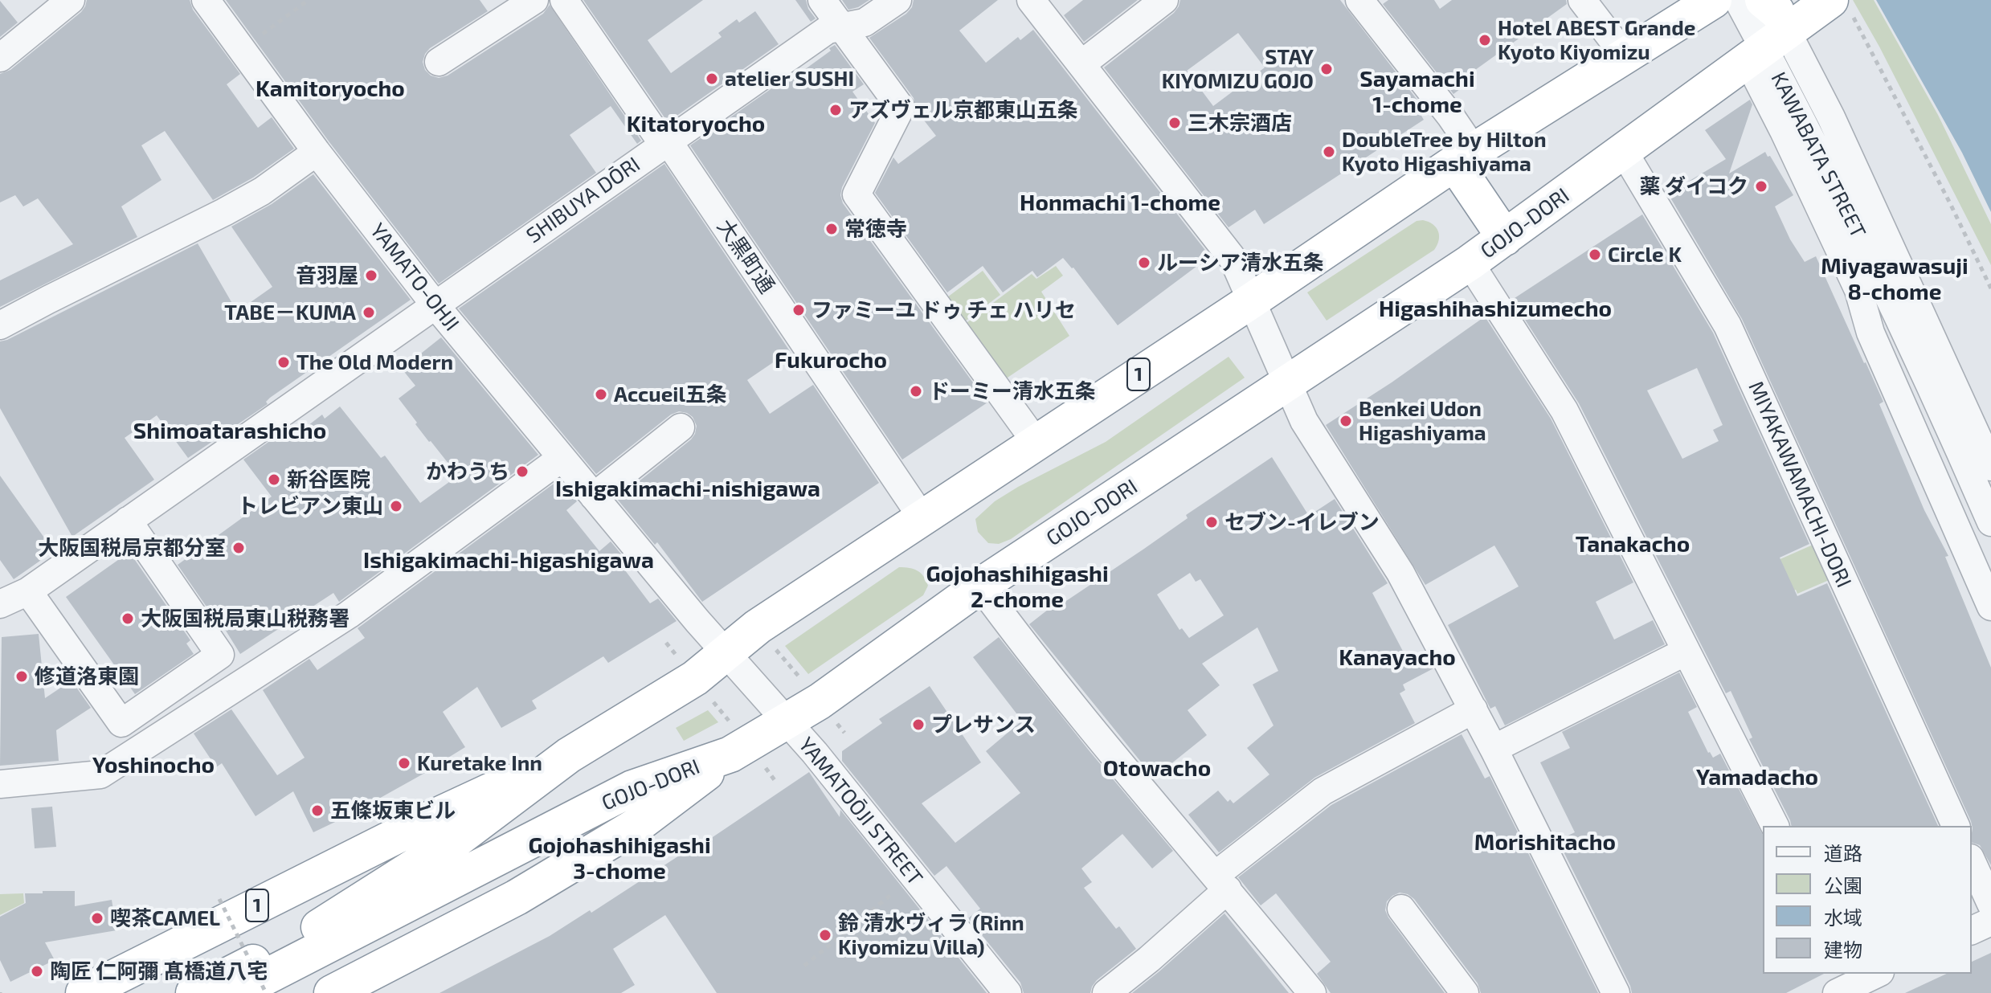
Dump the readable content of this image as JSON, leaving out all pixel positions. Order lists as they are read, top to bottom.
{
  "streets": {
    "highway": ["GOJO-DORI", "1"],
    "street": [
      "KAWABATA STREET",
      "SHIBUYA DŌRI",
      "大黒町通",
      "YAMATO-OHJI",
      "MIYAKAWAMACHI-DORI",
      "YAMATOŌJI STREET"
    ]
  },
  "crossings": [
    ["KAWABATA STREET", "GOJO-DORI"],
    ["SHIBUYA DŌRI", "大黒町通"],
    ["SHIBUYA DŌRI", "YAMATO-OHJI"],
    ["GOJO-DORI", "YAMATO-OHJI"],
    ["GOJO-DORI", "1"],
    ["GOJO-DORI", "MIYAKAWAMACHI-DORI"],
    ["GOJO-DORI", "YAMATOŌJI STREET"],
    ["大黒町通", "1"],
    ["YAMATO-OHJI", "1"],
    ["YAMATO-OHJI", "YAMATOŌJI STREET"]
  ],
  "districts": [
    "Sayamachi 1-chome",
    "Kamitoryocho",
    "Kitatoryocho",
    "Honmachi 1-chome",
    "Miyagawasuji 8-chome",
    "Higashihashizumecho",
    "Fukurocho",
    "Shimoatarashicho",
    "Ishigakimachi-nishigawa",
    "Tanakacho",
    "Ishigakimachi-higashigawa",
    "Gojohashihigashi 2-chome",
    "Kanayacho",
    "Yoshinocho",
    "Otowacho",
    "Yamadacho",
    "Morishitacho",
    "Gojohashihigashi 3-chome"
  ],
  "places": [
    "Hotel ABEST Grande Kyoto Kiyomizu",
    "STAY KIYOMIZU GOJO",
    "atelier SUSHI",
    "アズヴェル京都東山五条",
    "三木宗酒店",
    "DoubleTree by Hilton Kyoto Higashiyama",
    "薬 ダイコク",
    "常徳寺",
    "Circle K",
    "ルーシア清水五条",
    "音羽屋",
    "ファミーユ ドゥ チェ ハリセ",
    "TABE－KUMA",
    "The Old Modern",
    "ドーミー清水五条",
    "Accueil五条",
    "Benkei Udon Higashiyama",
    "かわうち",
    "新谷医院",
    "トレビアン東山",
    "セブン-イレブン",
    "大阪国税局京都分室",
    "大阪国税局東山税務署",
    "修道洛東園",
    "プレサンス",
    "Kuretake Inn",
    "五條坂東ビル",
    "喫茶CAMEL",
    "鈴 清水ヴィラ (Rinn Kiyomizu Villa)",
    "陶匠 仁阿彌 髙橋道八宅"
  ],
  "legend": [
    "道路",
    "公園",
    "水域",
    "建物"
  ]
}
